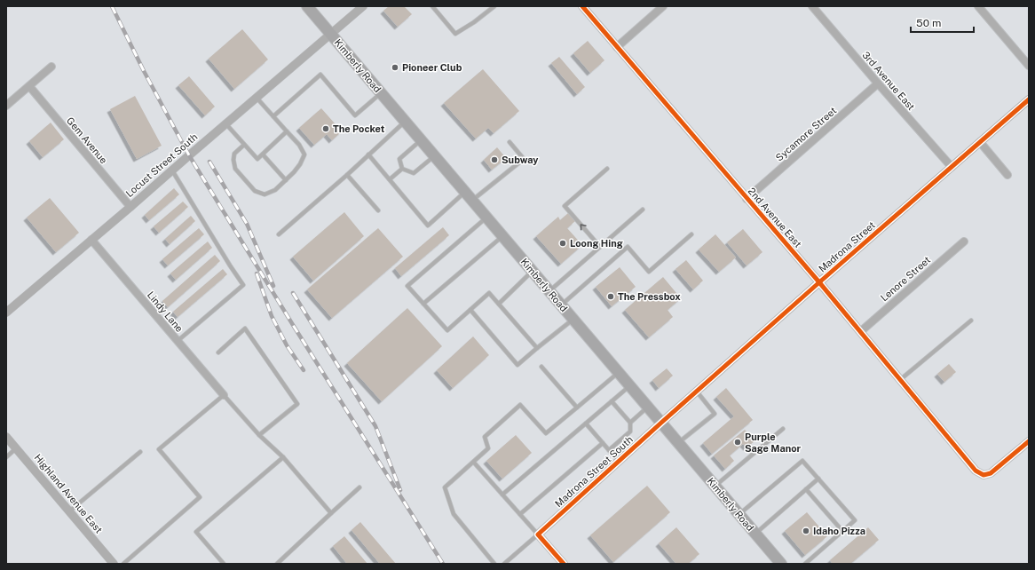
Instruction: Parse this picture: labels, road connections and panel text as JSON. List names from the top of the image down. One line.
{"streets":{"main road":["Kimberly Road"],"street":["3rd Avenue East","Sycamore Street","Gem Avenue","Locust Street South","2nd Avenue East","Madrona Street","Lenore Street","Lindy Lane","Madrona Street South","Highland Avenue East"]},"crossings":[["Kimberly Road","Locust Street South"],["Kimberly Road","Madrona Street"],["Kimberly Road","Madrona Street South"],["3rd Avenue East","Sycamore Street"],["3rd Avenue East","Madrona Street"],["Sycamore Street","2nd Avenue East"],["Gem Avenue","Locust Street South"],["Locust Street South","Lindy Lane"],["2nd Avenue East","Madrona Street"],["2nd Avenue East","Lenore Street"],["Madrona Street","Madrona Street South"]],"places":["Pioneer Club","The Pocket","Subway","Loong Hing","The Pressbox","Purple Sage Manor","Idaho Pizza"],"scale_bar":"50 m"}
